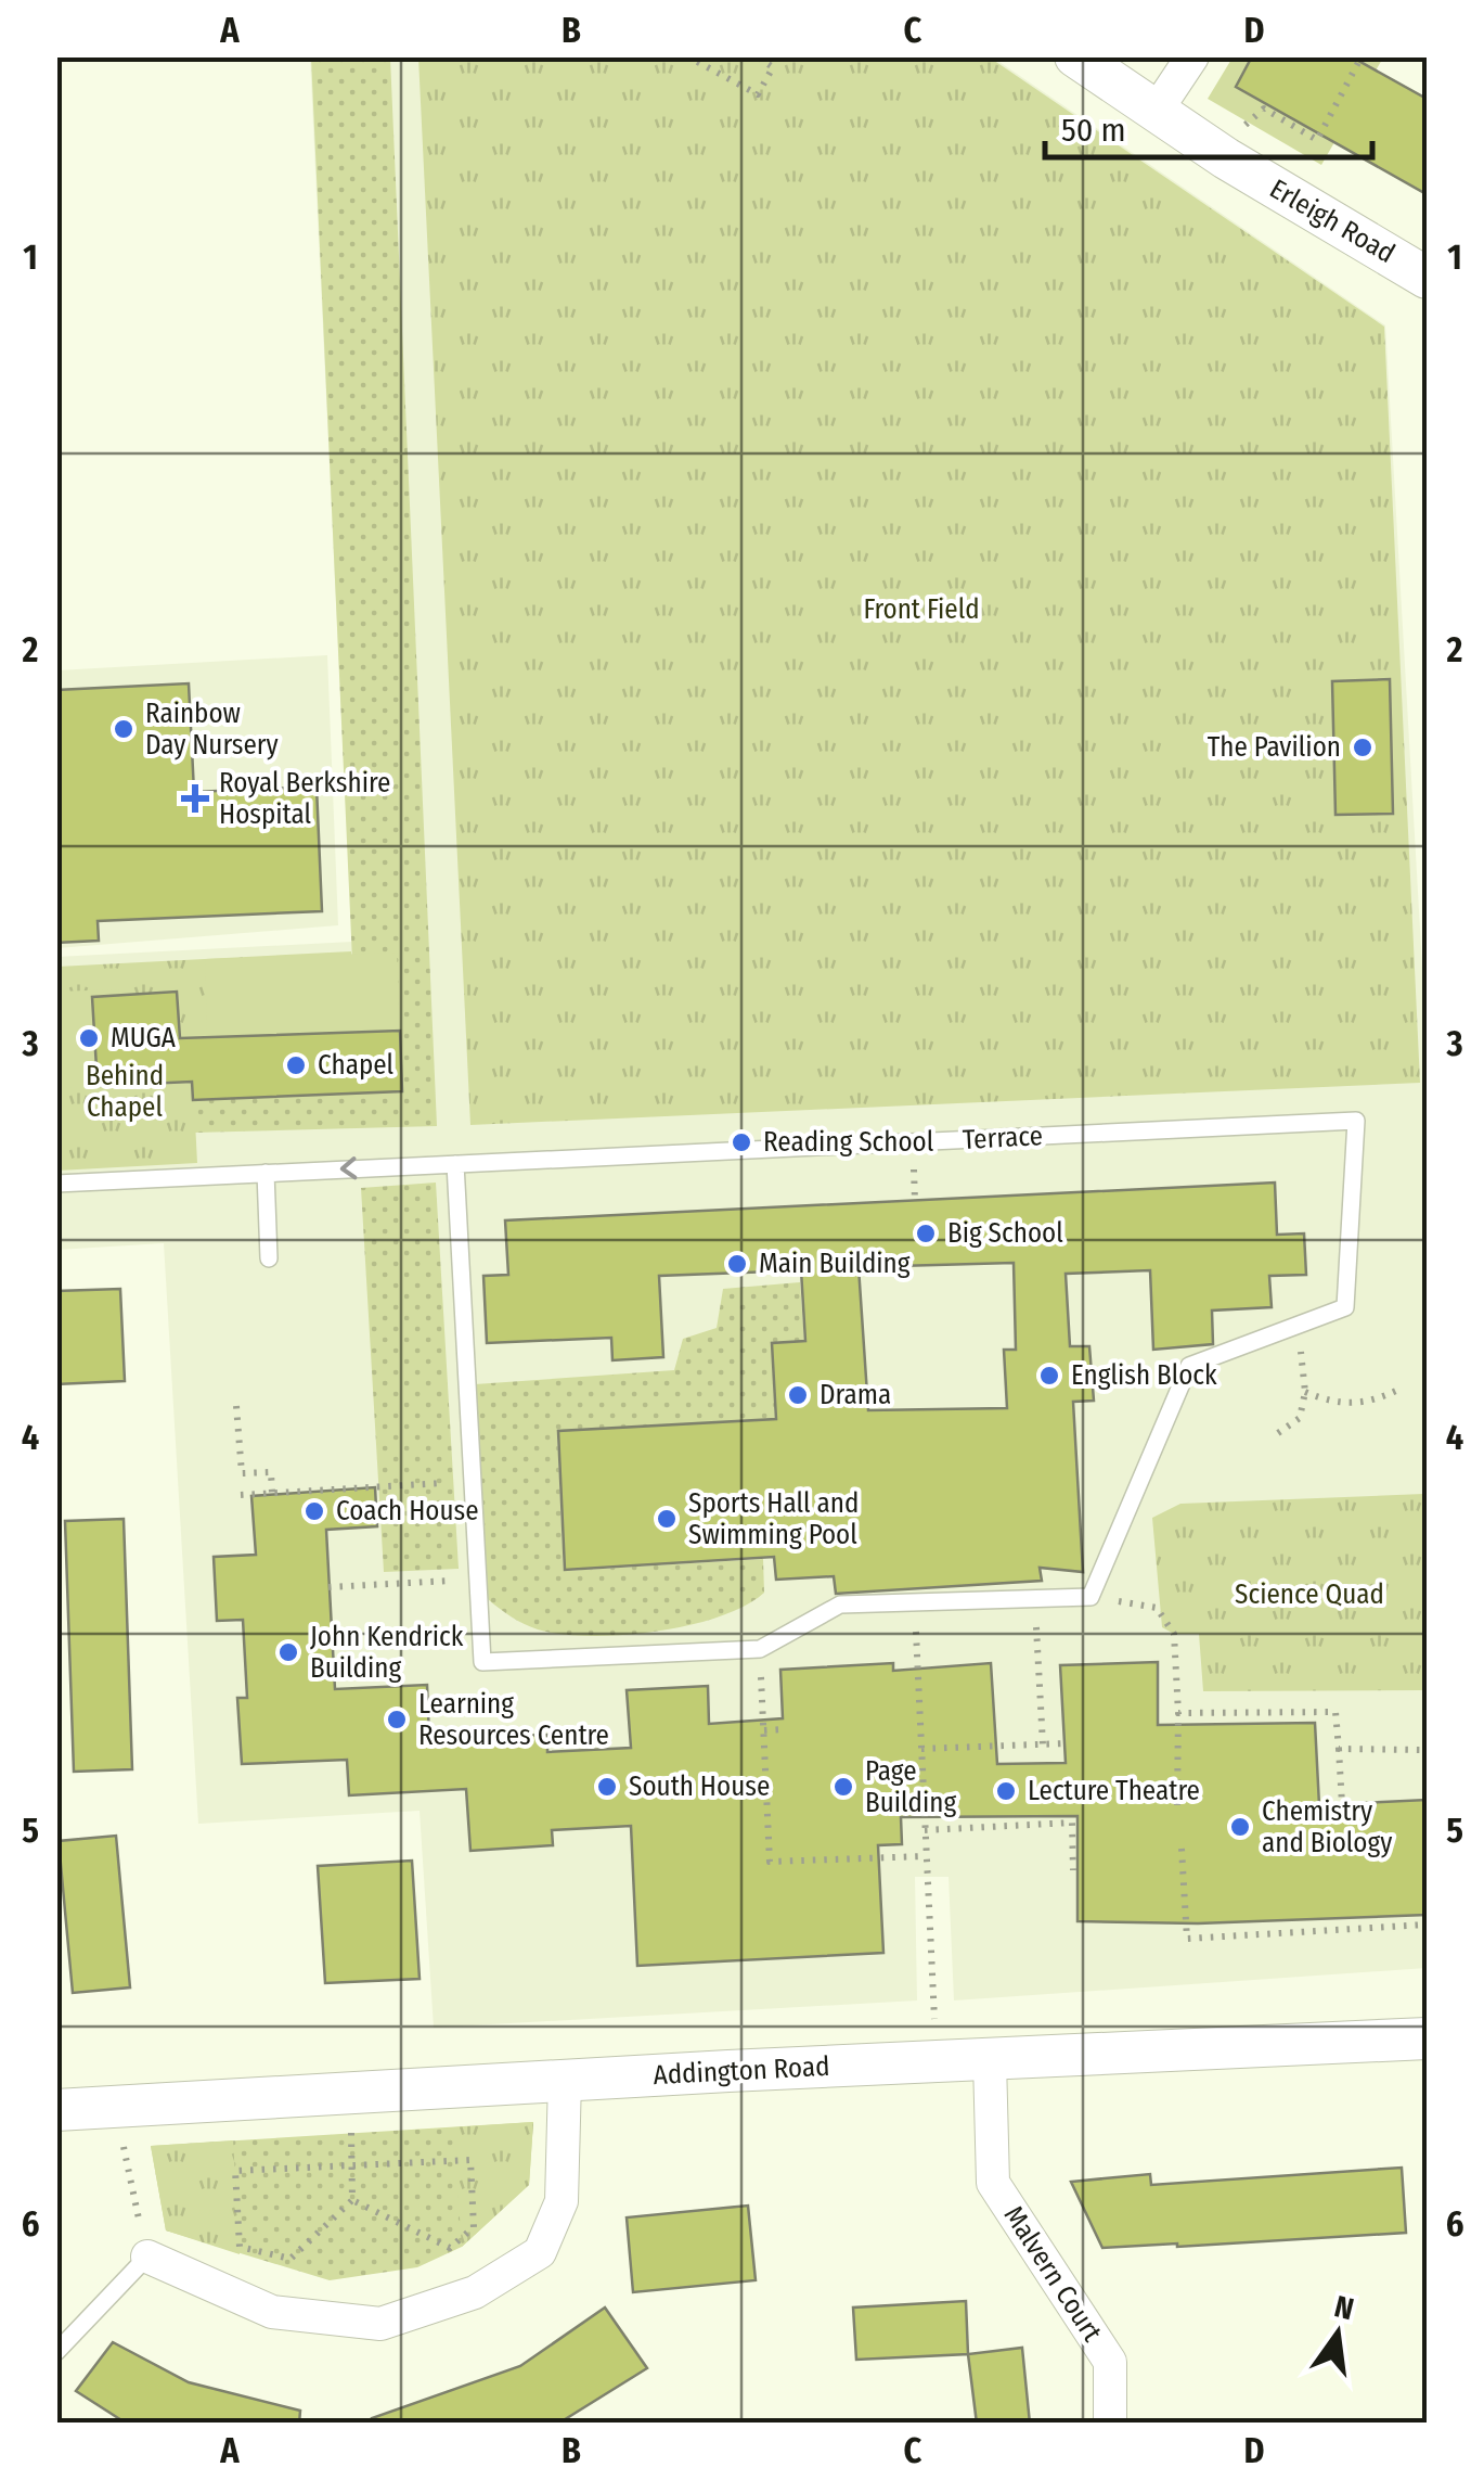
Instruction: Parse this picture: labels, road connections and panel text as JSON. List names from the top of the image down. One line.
{"streets":{"street":["Erleigh Road","Addington Road","Malvern Court"],"lane":["Terrace"]},"crossings":[["Addington Road","Malvern Court"]],"parks":["Front Field","Behind Chapel","Science Quad"],"places":{"other":["Rainbow Day Nursery","The Pavilion","MUGA","Chapel","Reading School","Big School","Main Building","English Block","Drama","Coach House","Sports Hall and Swimming Pool","John Kendrick Building","Learning Resources Centre","South House","Page Building","Lecture Theatre","Chemistry and Biology"],"health":["Royal Berkshire Hospital"]},"scale_bar":"50 m","north":"top","grid":{"columns":["A","B","C","D"],"rows":["1","2","3","4","5","6"]}}
